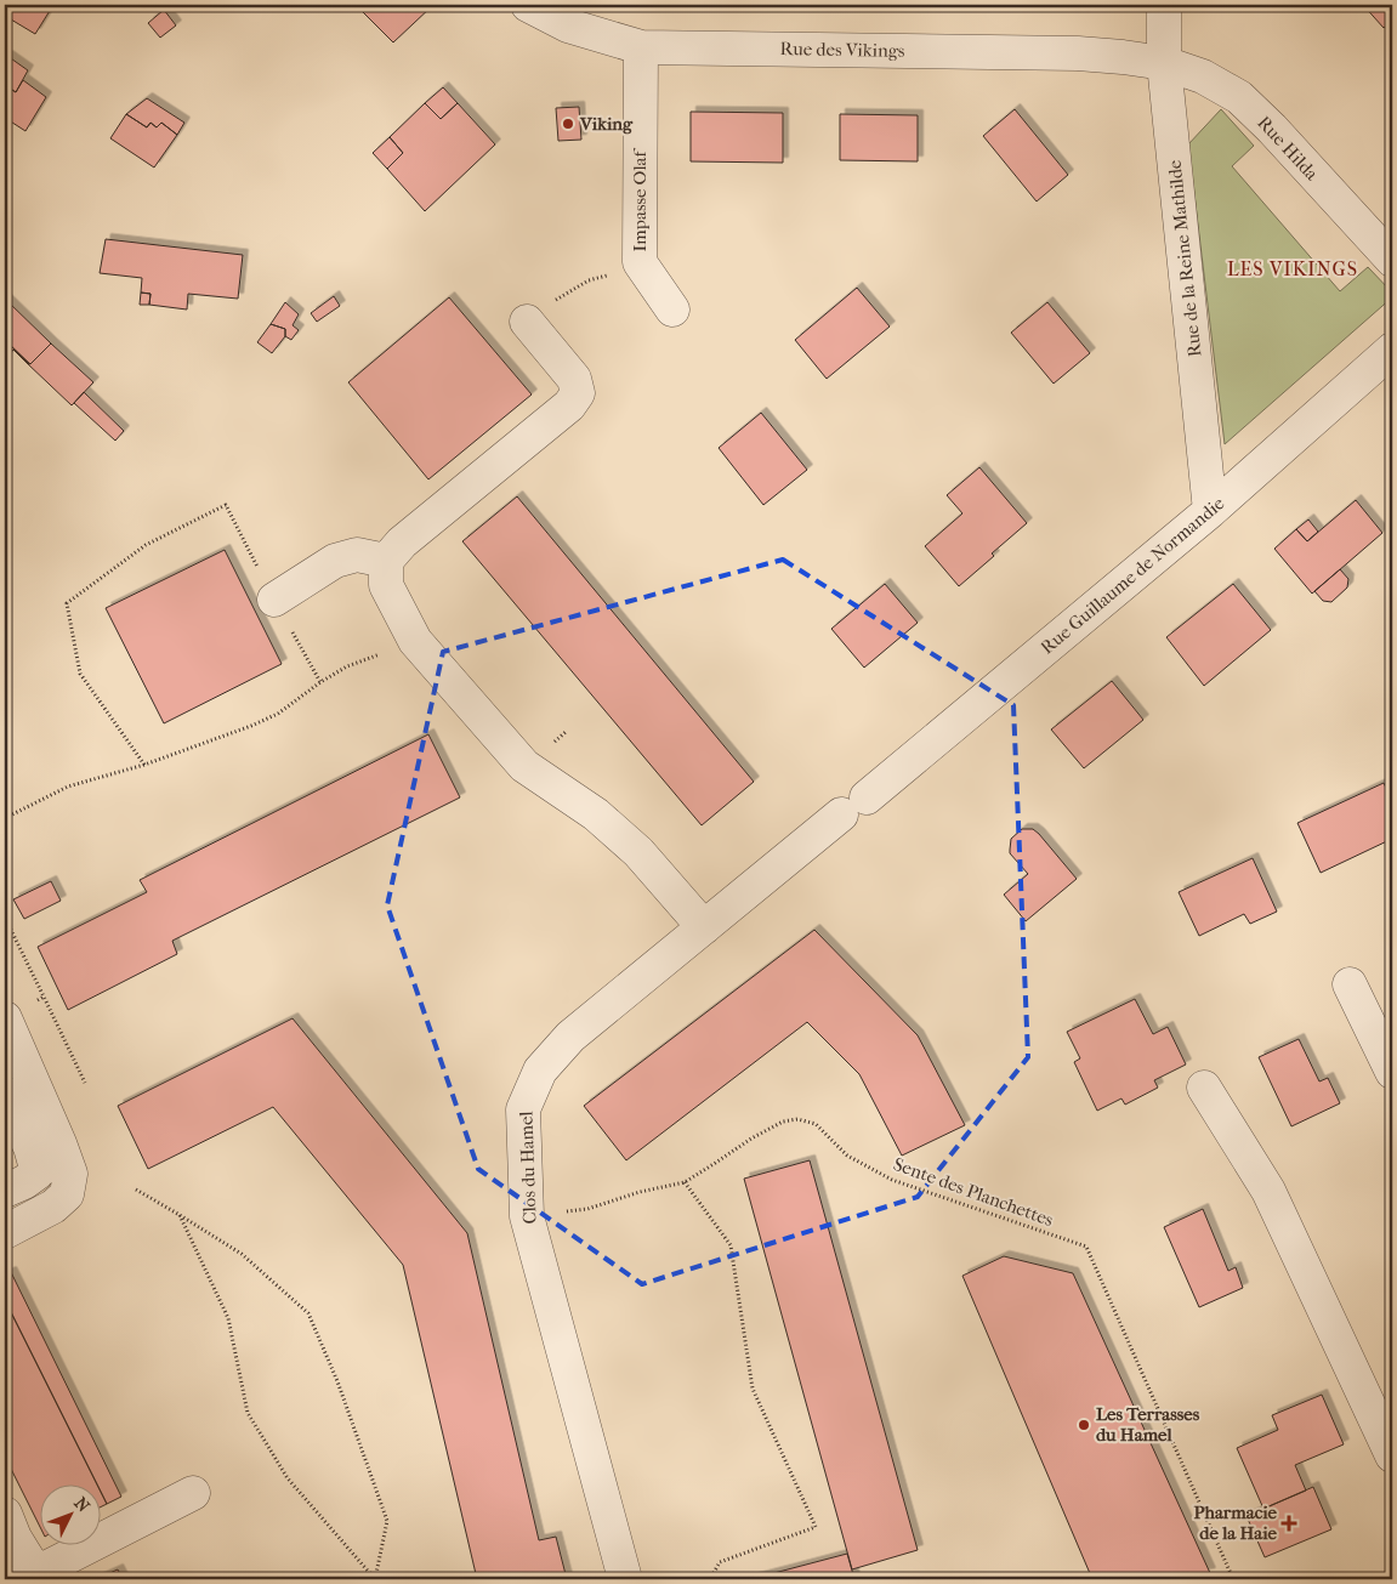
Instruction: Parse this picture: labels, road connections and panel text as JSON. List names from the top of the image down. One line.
{"streets":{"street":["Rue des Vikings","Rue Hilda","Impasse Olaf","Rue de la Reine Mathilde","Rue Guillaume de Normandie","Clos du Hamel"],"path":["Sente des Planchettes"]},"crossings":[["Rue des Vikings","Rue Hilda"],["Rue des Vikings","Impasse Olaf"],["Rue des Vikings","Rue de la Reine Mathilde"],["Rue Hilda","Rue de la Reine Mathilde"],["Rue de la Reine Mathilde","Rue Guillaume de Normandie"],["Rue Guillaume de Normandie","Clos du Hamel"],["Clos du Hamel","Sente des Planchettes"]],"districts":["LES VIKINGS"],"places":{"other":["Viking","Les Terrasses du Hamel"],"health":["Pharmacie de la Haie"]},"north":"top right"}
